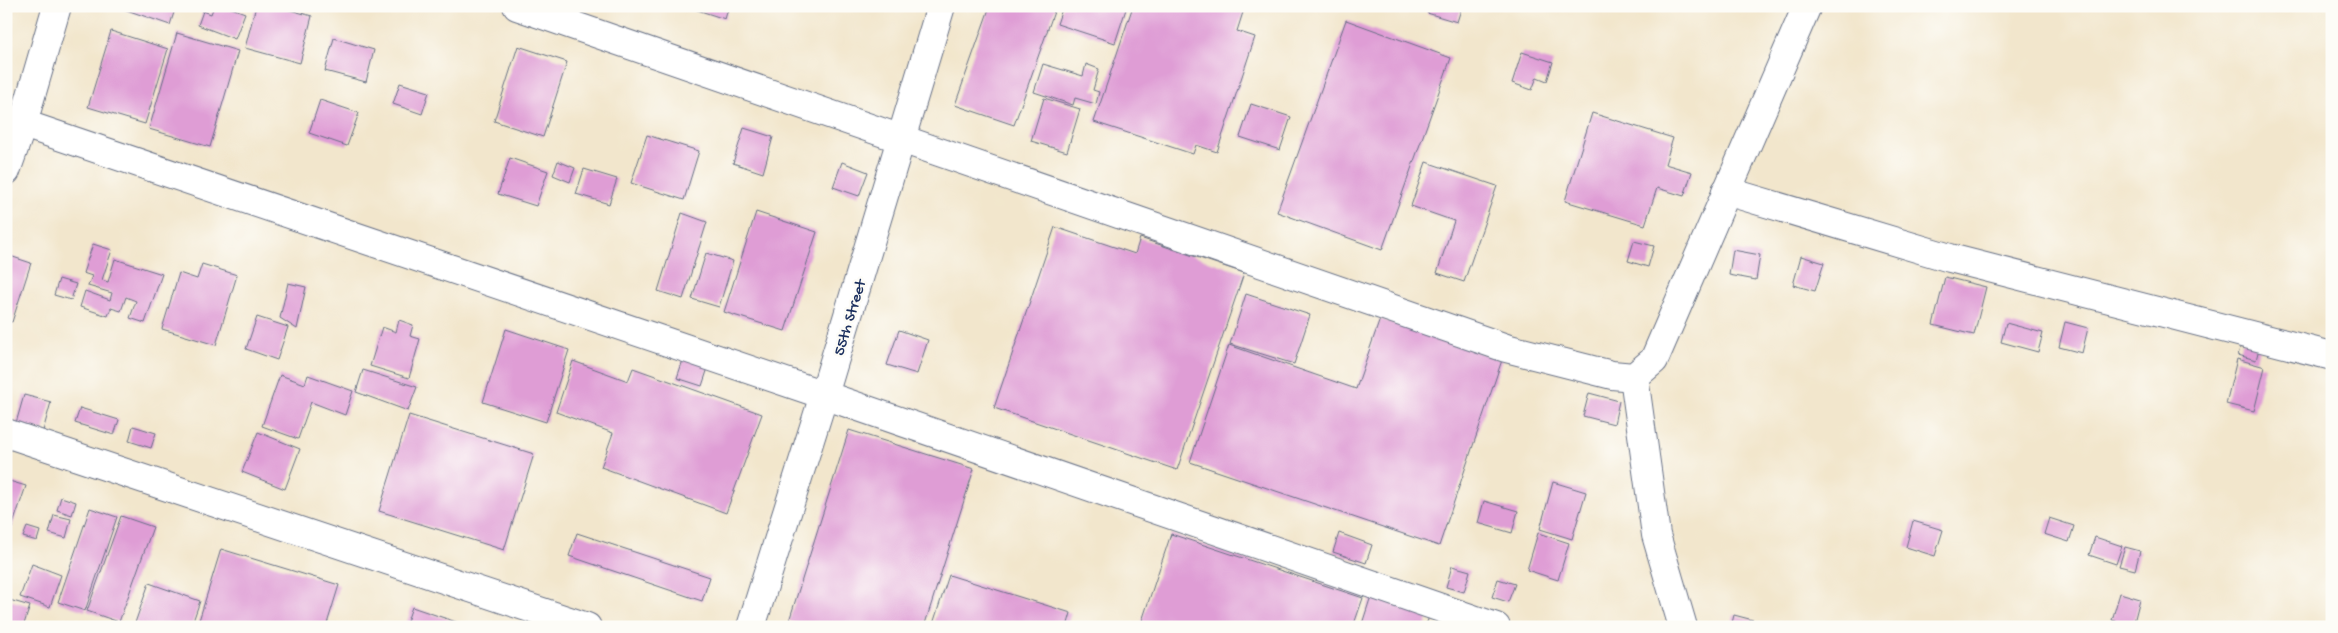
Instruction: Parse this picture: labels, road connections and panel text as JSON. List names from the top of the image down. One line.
{"streets":{"street":["55th Street"]}}
